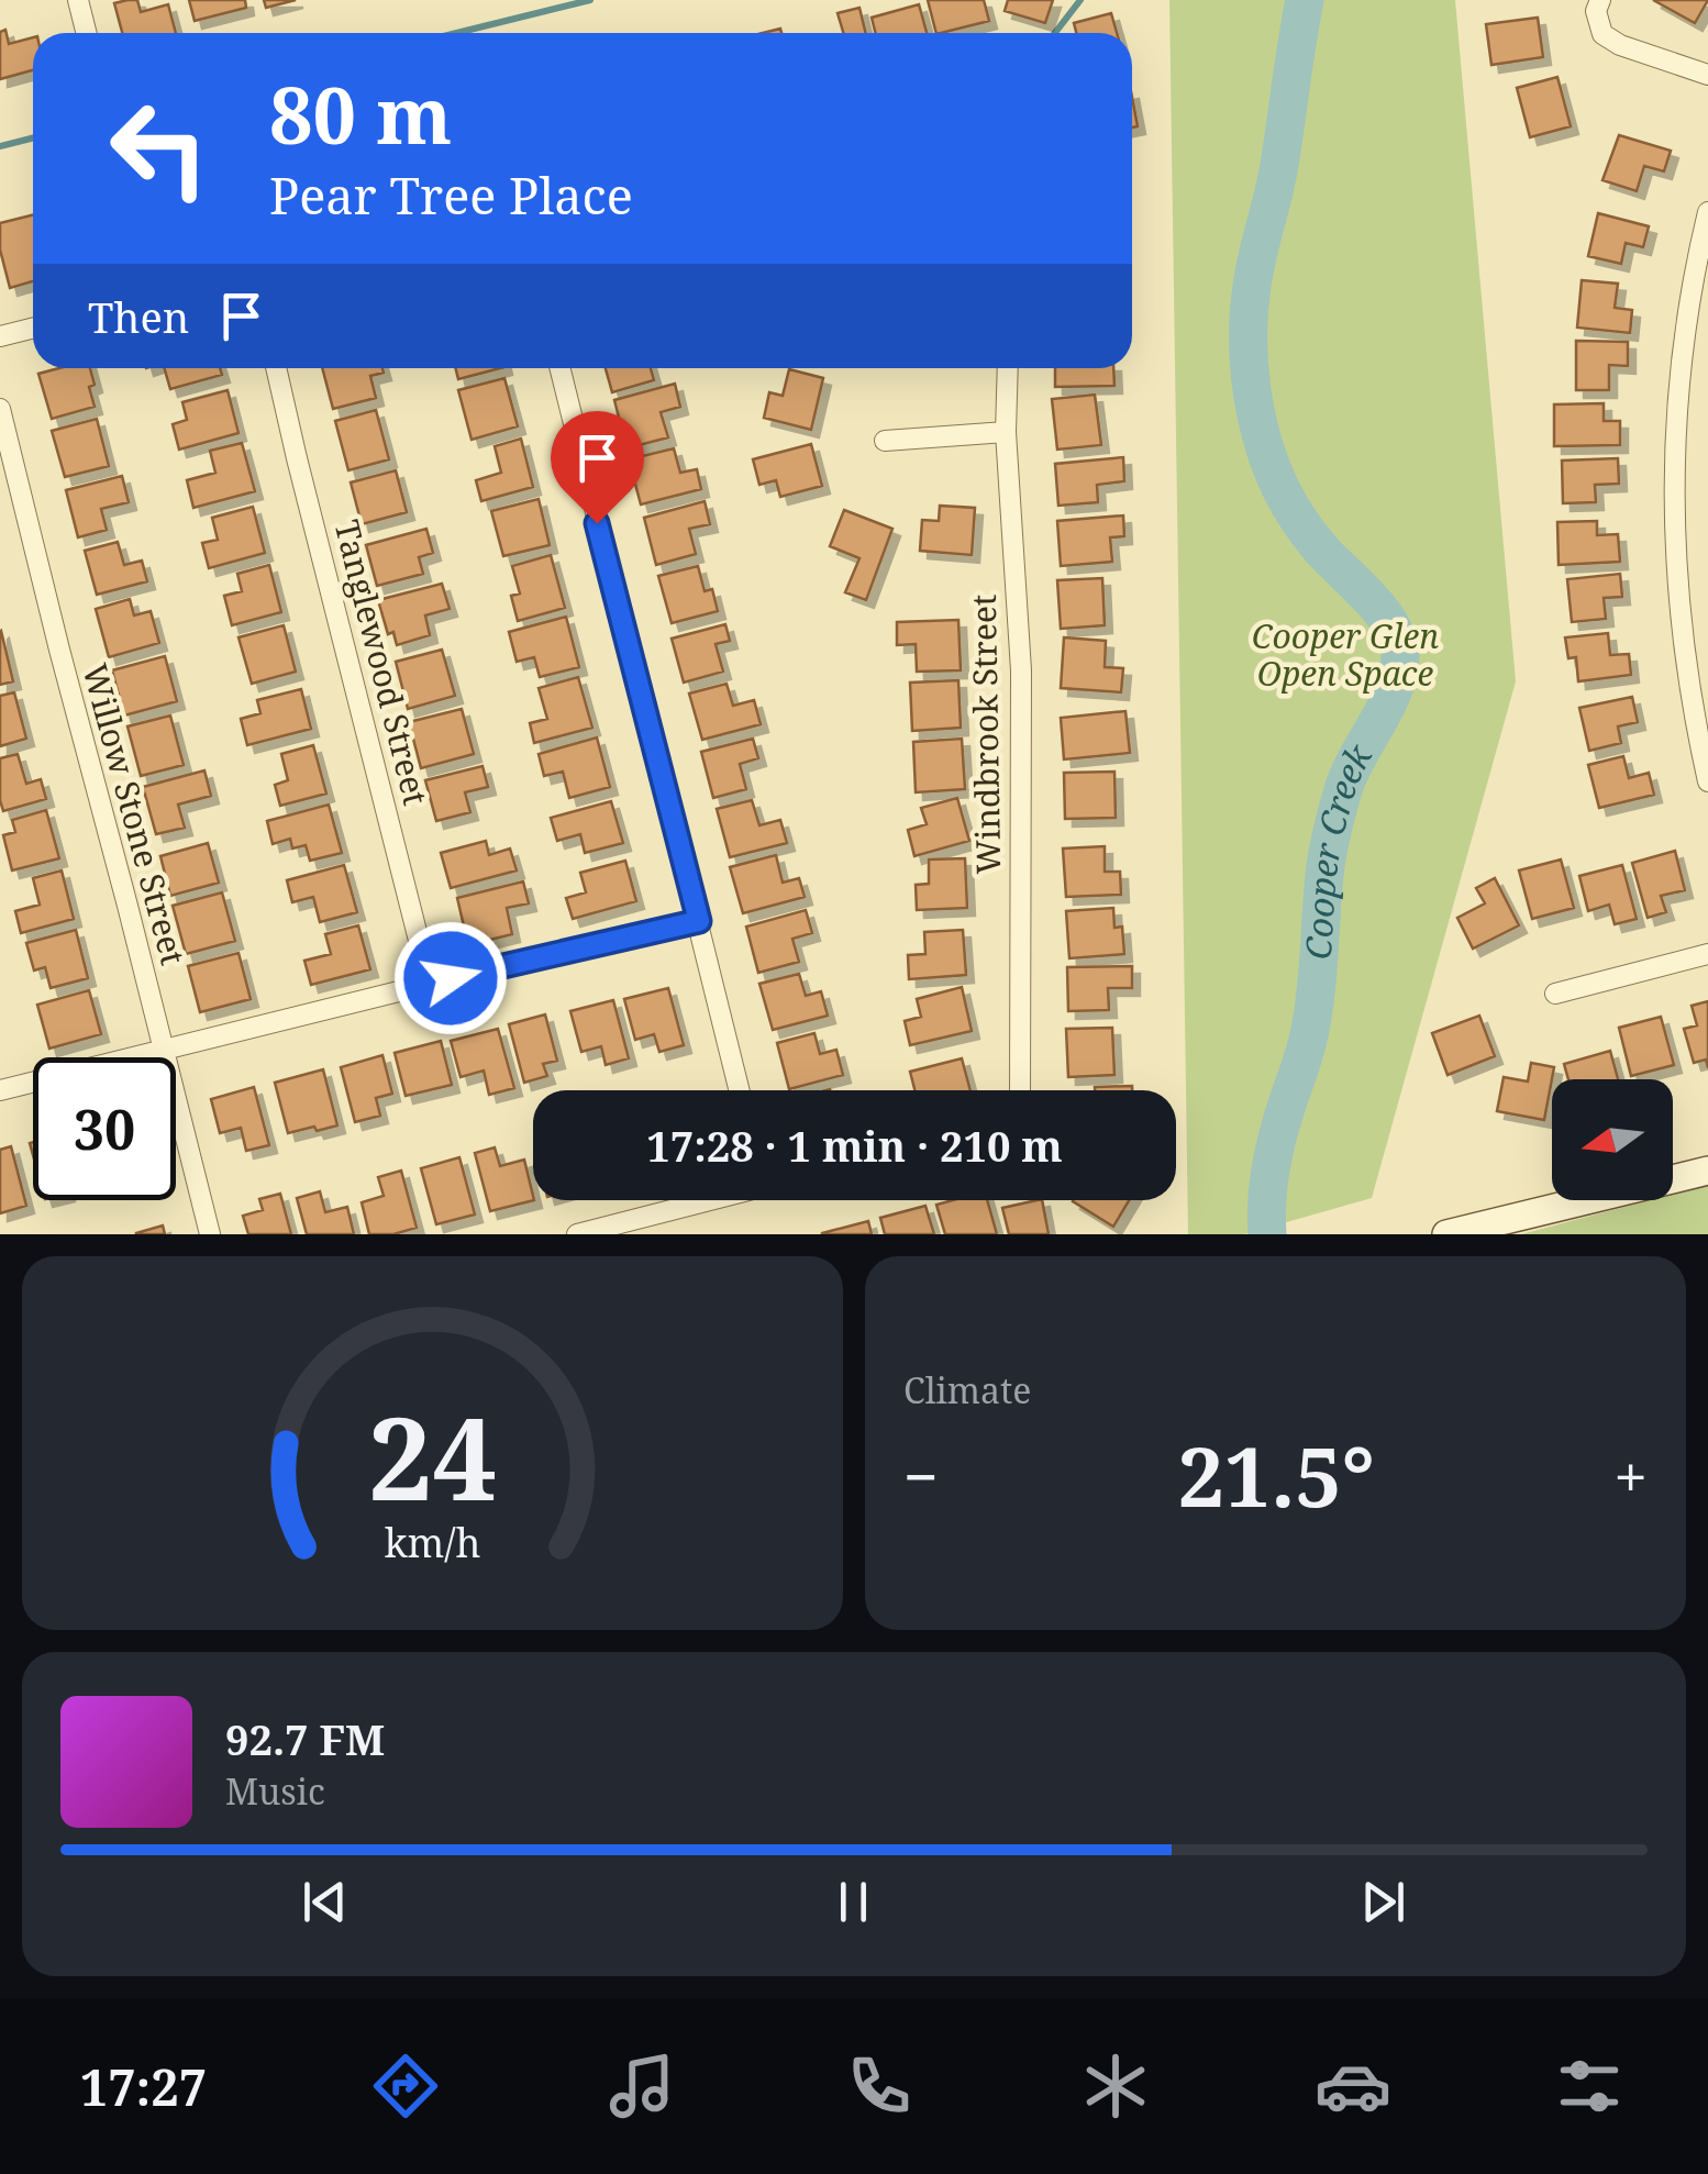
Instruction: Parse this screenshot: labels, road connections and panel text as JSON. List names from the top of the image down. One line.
{"streets":{"street":["Tanglewood Street","Windbrook Street","Willow Stone Street"]},"water":["Cooper Creek"],"parks":["Cooper Glen Open Space"],"north":"left","page":{"turn":["80 m","Pear Tree Place"],"then":"Then","limit":"30","trip":"17:28 · 1 min · 210 m","tile":"Climate","heat":["−","21.5°","+"],"song":["92.7 FM","Music"],"tabs":"17:27","gauge":["24","km/h"]}}
